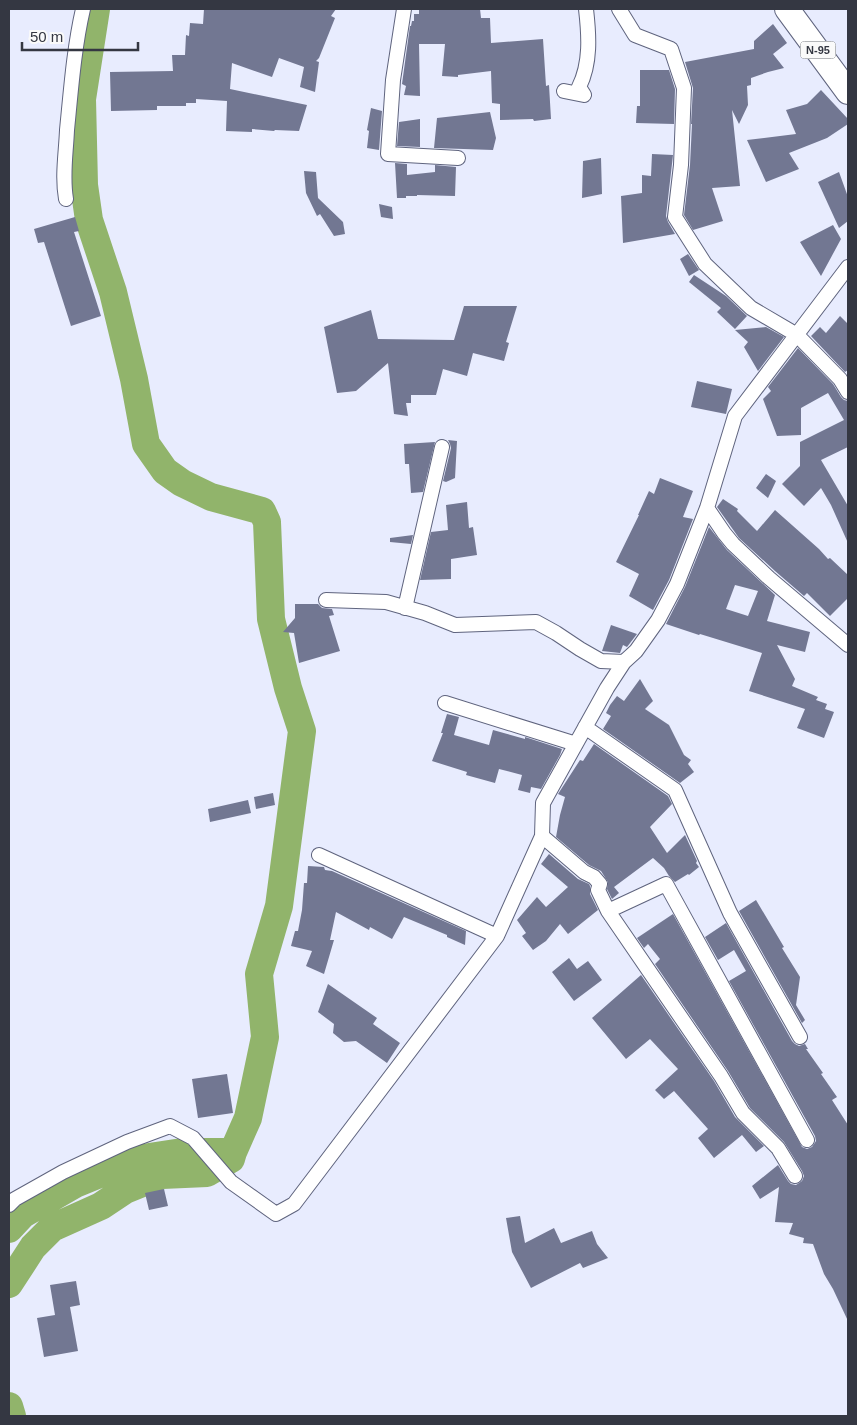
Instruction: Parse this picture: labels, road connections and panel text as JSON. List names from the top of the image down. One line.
{"streets":{"highway":["N-95"]},"scale_bar":"50 m"}
